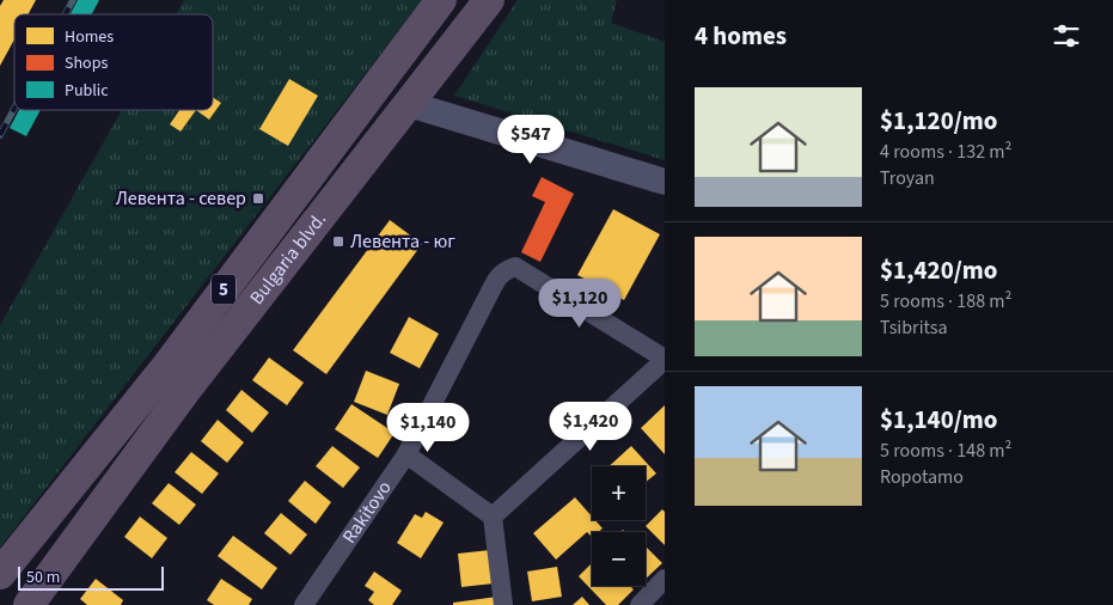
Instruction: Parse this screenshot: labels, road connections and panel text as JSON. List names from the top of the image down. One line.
{"streets":{"highway":["Bulgaria blvd.","5"],"street":["Rakitovo"]},"places":{"transit":["Левента - север","Левента - юг"]},"legend":["Homes","Shops","Public"],"scale_bar":"50 m","page":{"heading":"4 homes","list":[{"name":"$1,120/mo","note":"4 rooms · 132 m² · Troyan"},{"name":"$1,420/mo","note":"5 rooms · 188 m² · Tsibritsa"},{"name":"$1,140/mo","note":"5 rooms · 148 m² · Ropotamo"}],"price":["$547","$1,120","$1,420","$1,140"],"map_buttons":["+","−"],"scale":"50 m"}}
